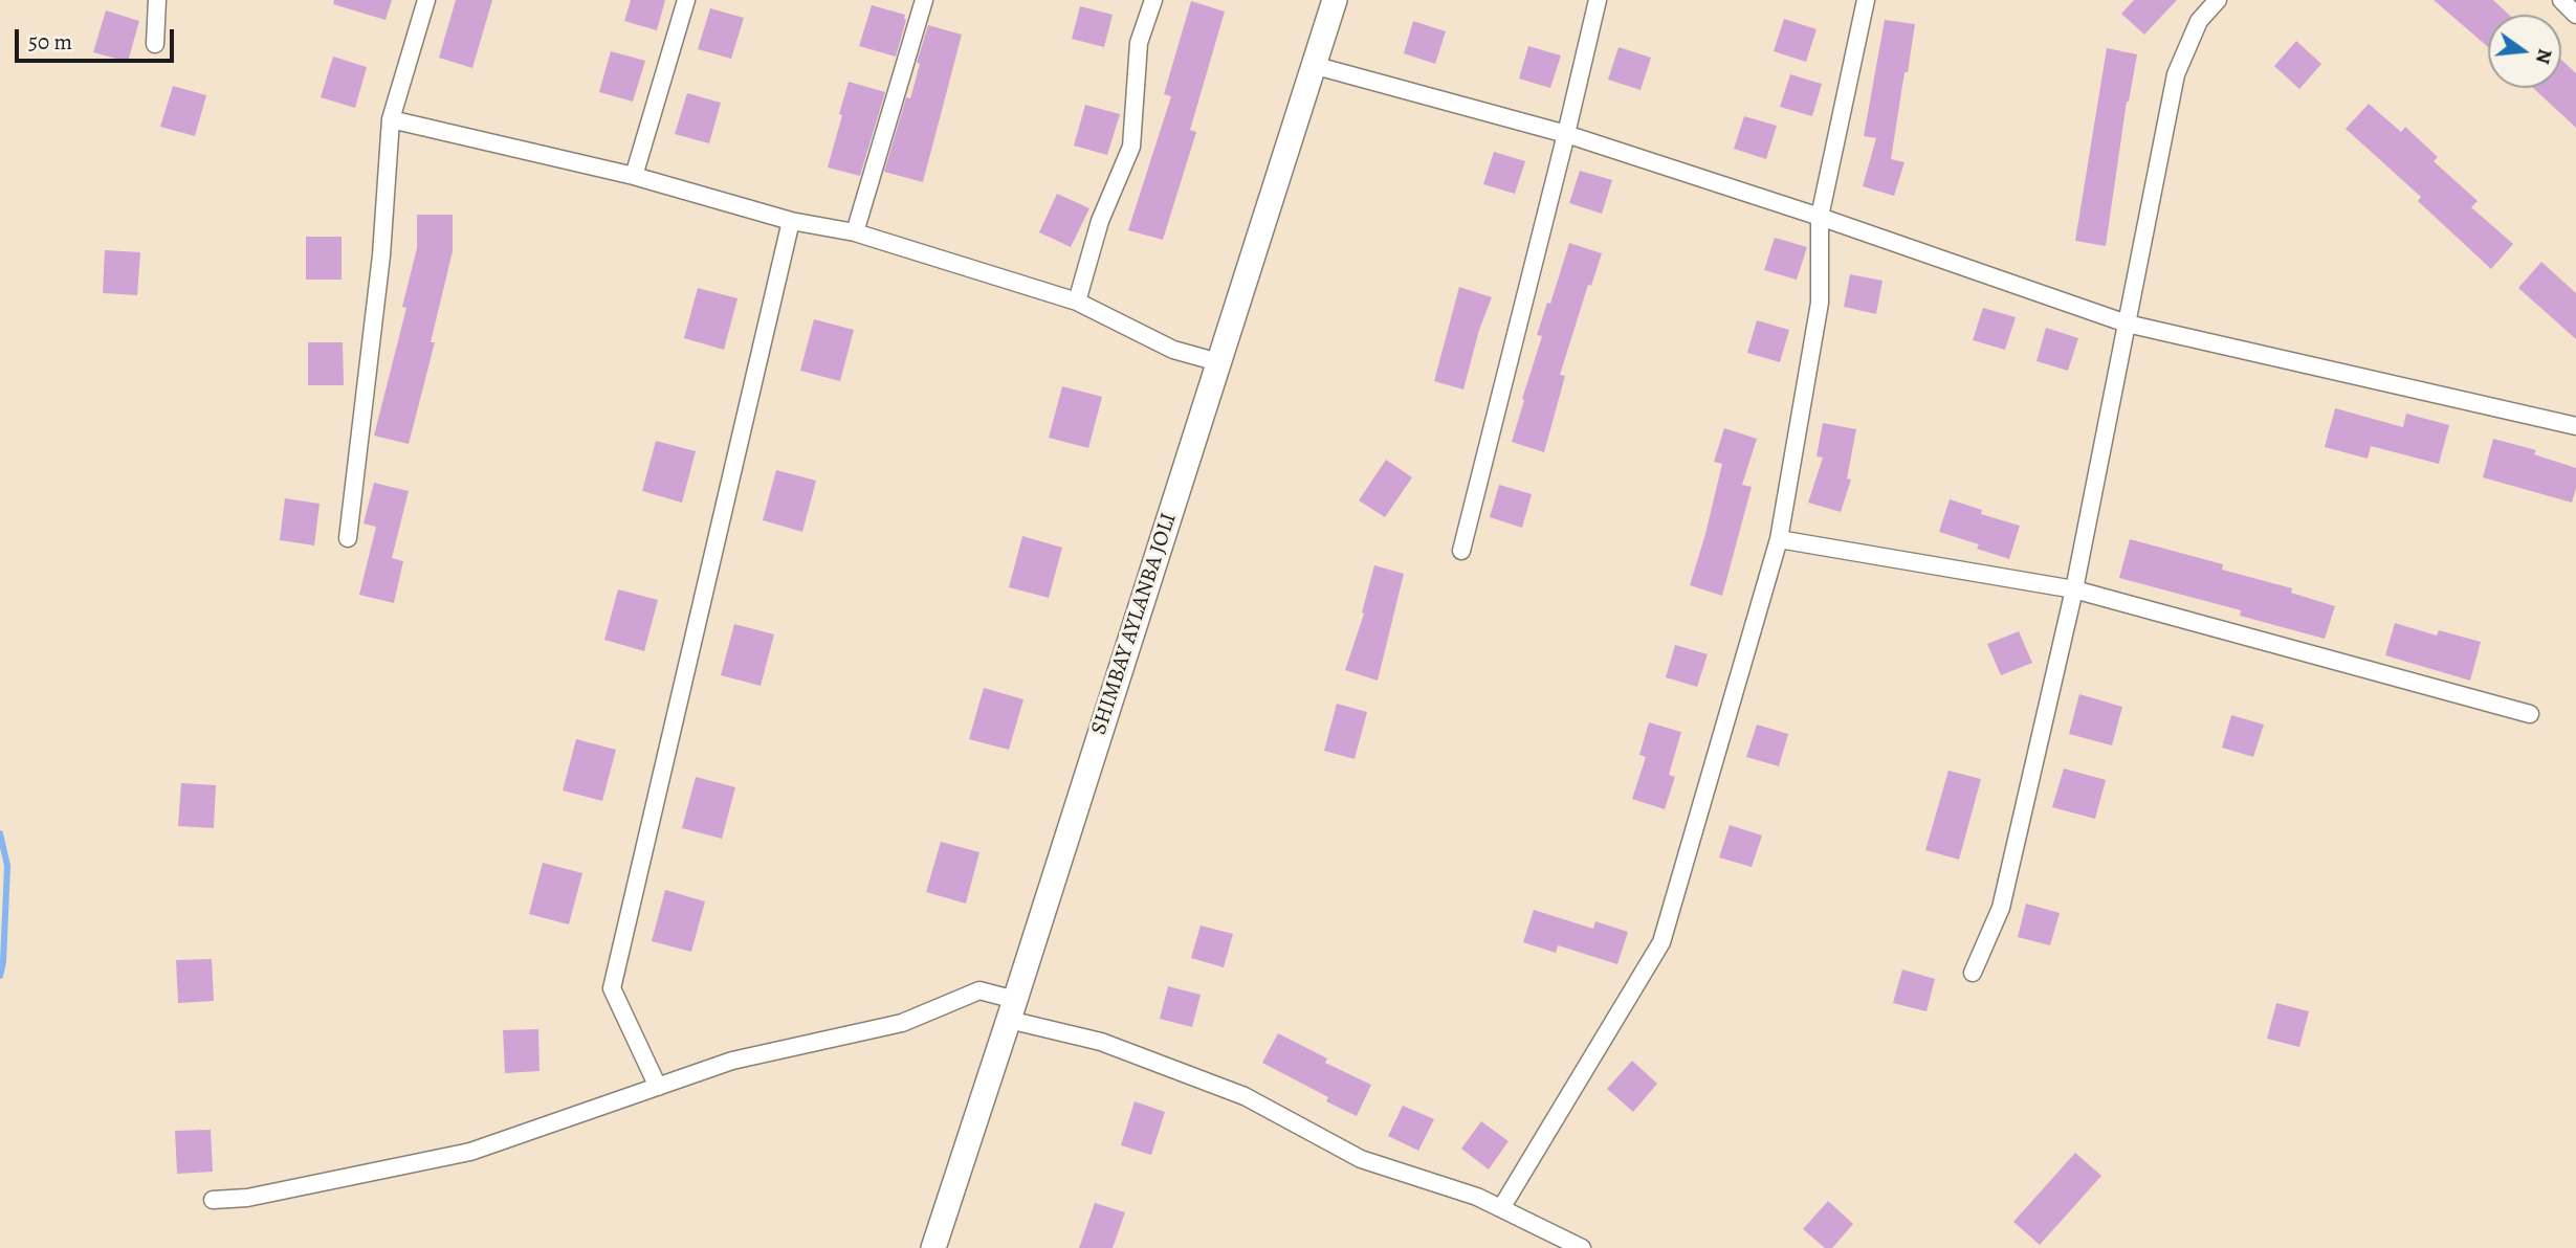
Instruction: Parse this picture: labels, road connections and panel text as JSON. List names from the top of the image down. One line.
{"scale_bar":"50 m","north":"right"}
